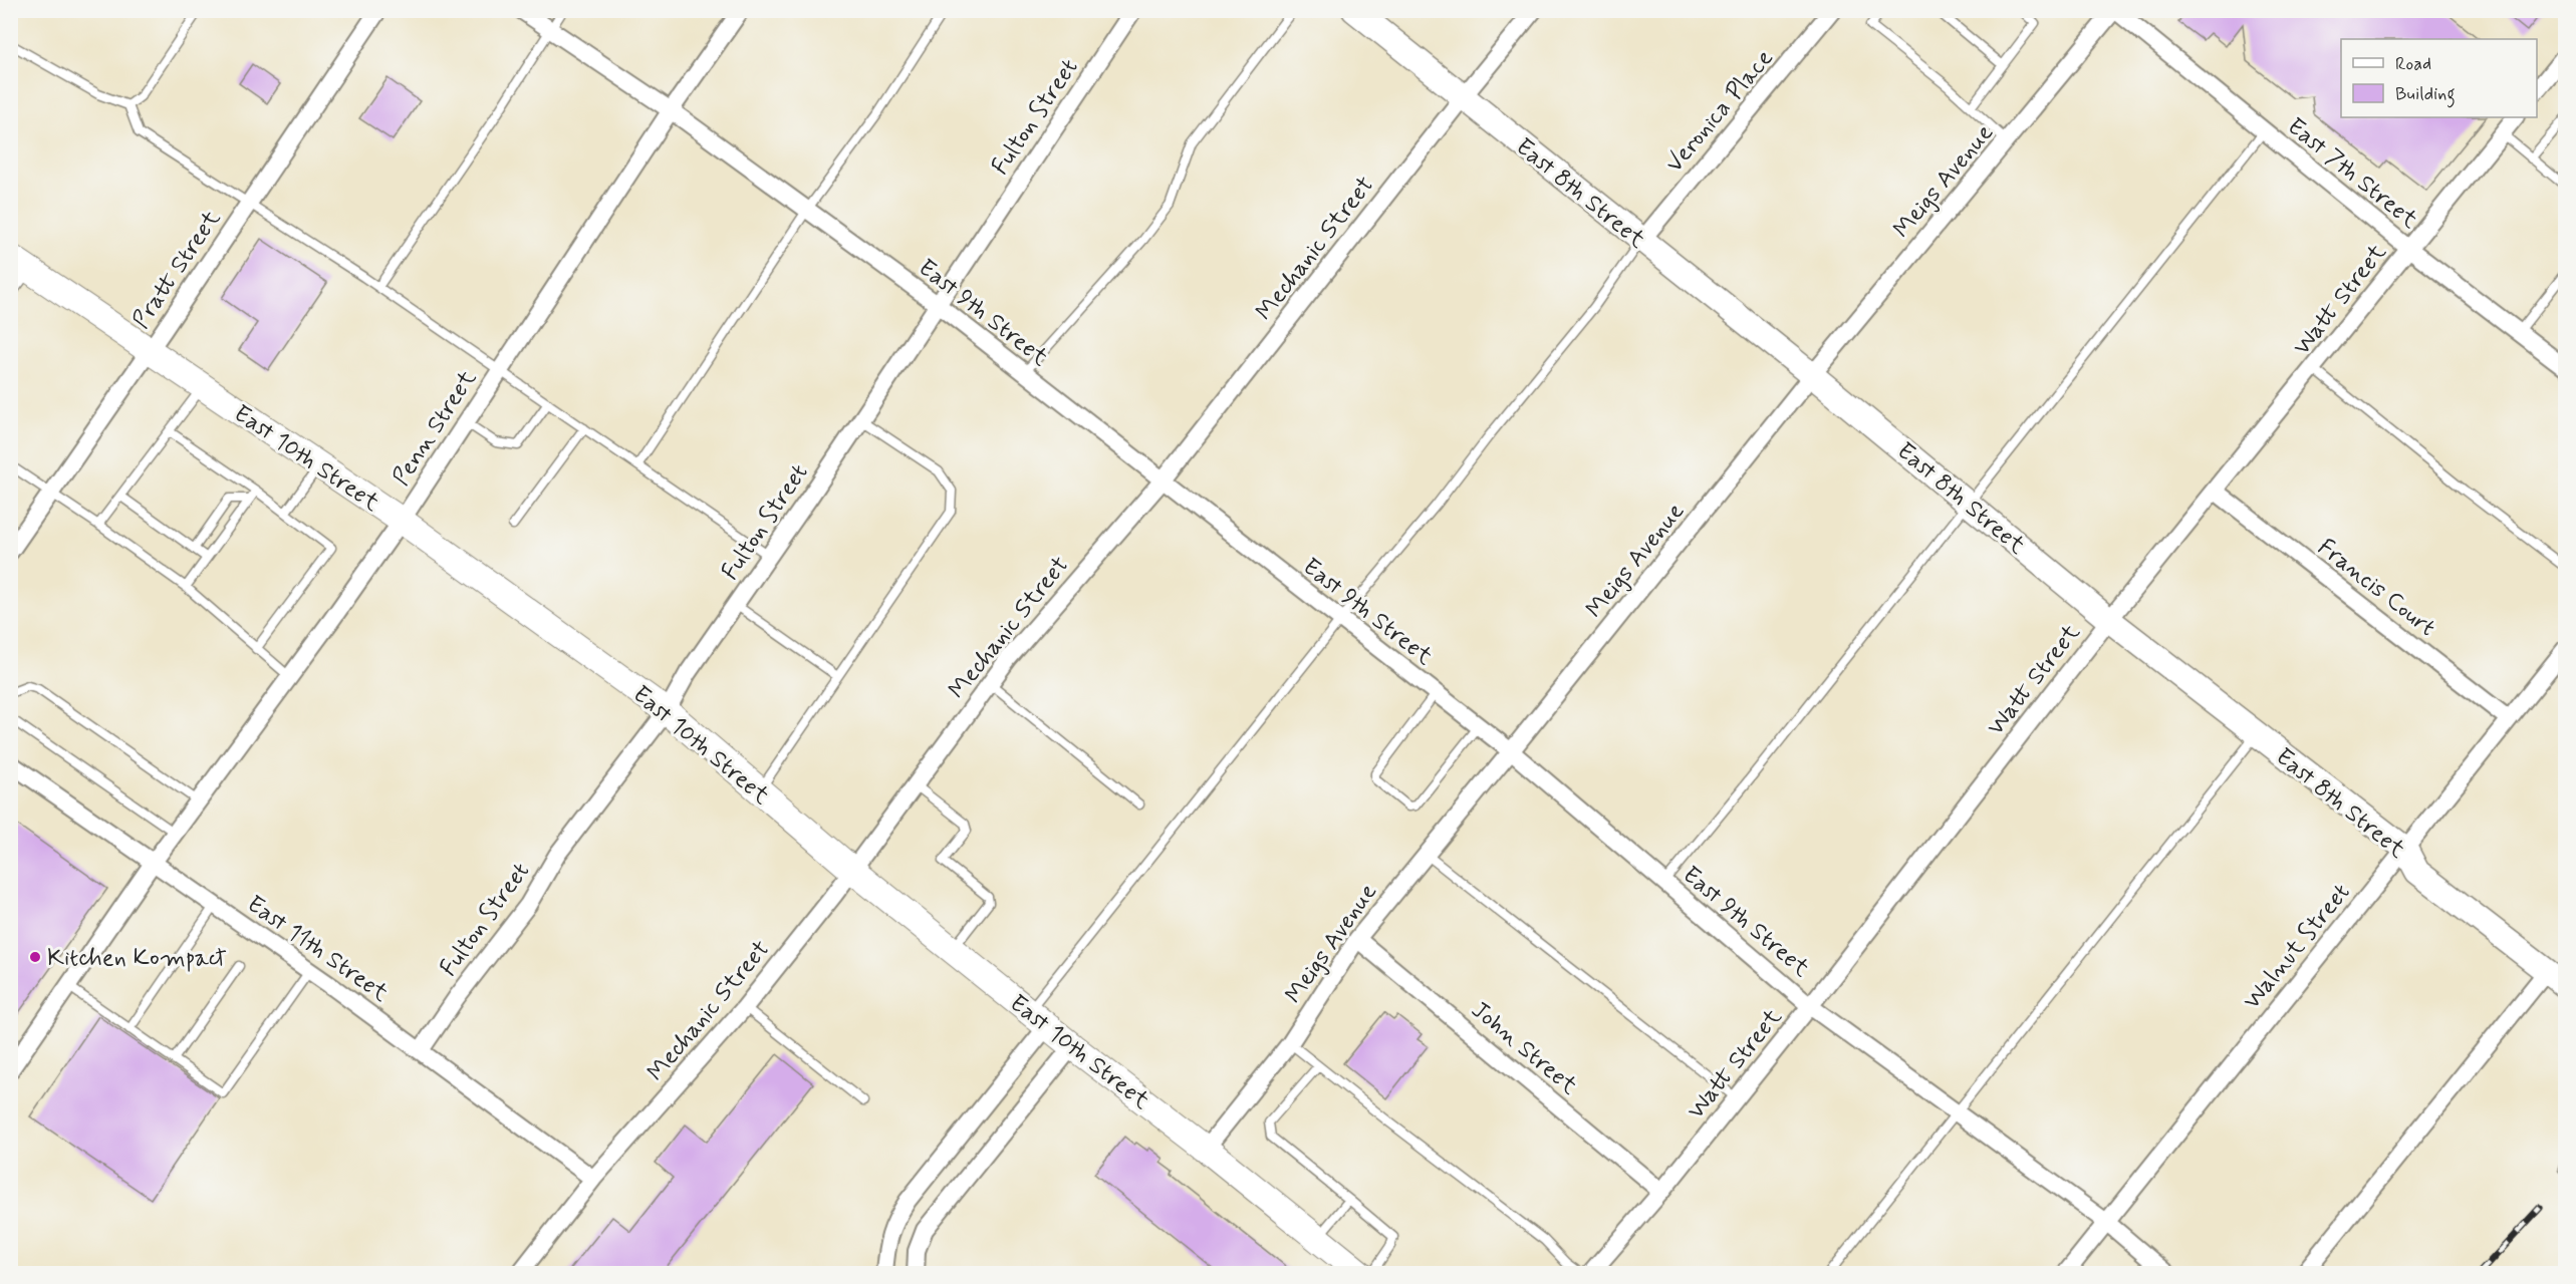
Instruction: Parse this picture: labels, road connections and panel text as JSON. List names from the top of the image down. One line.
{"streets":{"main road":["East 8th Street","East 10th Street"],"street":["Veronica Place","Fulton Street","East 7th Street","Meigs Avenue","Mechanic Street","Pratt Street","Watt Street","East 9th Street","Penn Street","Francis Court","Walnut Street","East 11th Street","John Street"]},"crossings":[["Veronica Place","East 8th Street"],["Fulton Street","East 9th Street"],["Fulton Street","East 10th Street"],["Fulton Street","East 11th Street"],["East 7th Street","Meigs Avenue"],["East 7th Street","Watt Street"],["Meigs Avenue","East 8th Street"],["Meigs Avenue","East 9th Street"],["Meigs Avenue","East 10th Street"],["Meigs Avenue","John Street"],["East 8th Street","Mechanic Street"],["East 8th Street","Watt Street"],["East 8th Street","Walnut Street"],["Mechanic Street","East 9th Street"],["Mechanic Street","East 10th Street"],["Mechanic Street","East 11th Street"],["Pratt Street","East 10th Street"],["Watt Street","East 9th Street"],["Watt Street","Francis Court"],["Watt Street","John Street"],["East 9th Street","Penn Street"],["East 9th Street","Walnut Street"],["Penn Street","East 10th Street"],["Penn Street","East 11th Street"],["Francis Court","Walnut Street"]],"places":["Kitchen Kompact"],"legend":["Road","Building"]}
